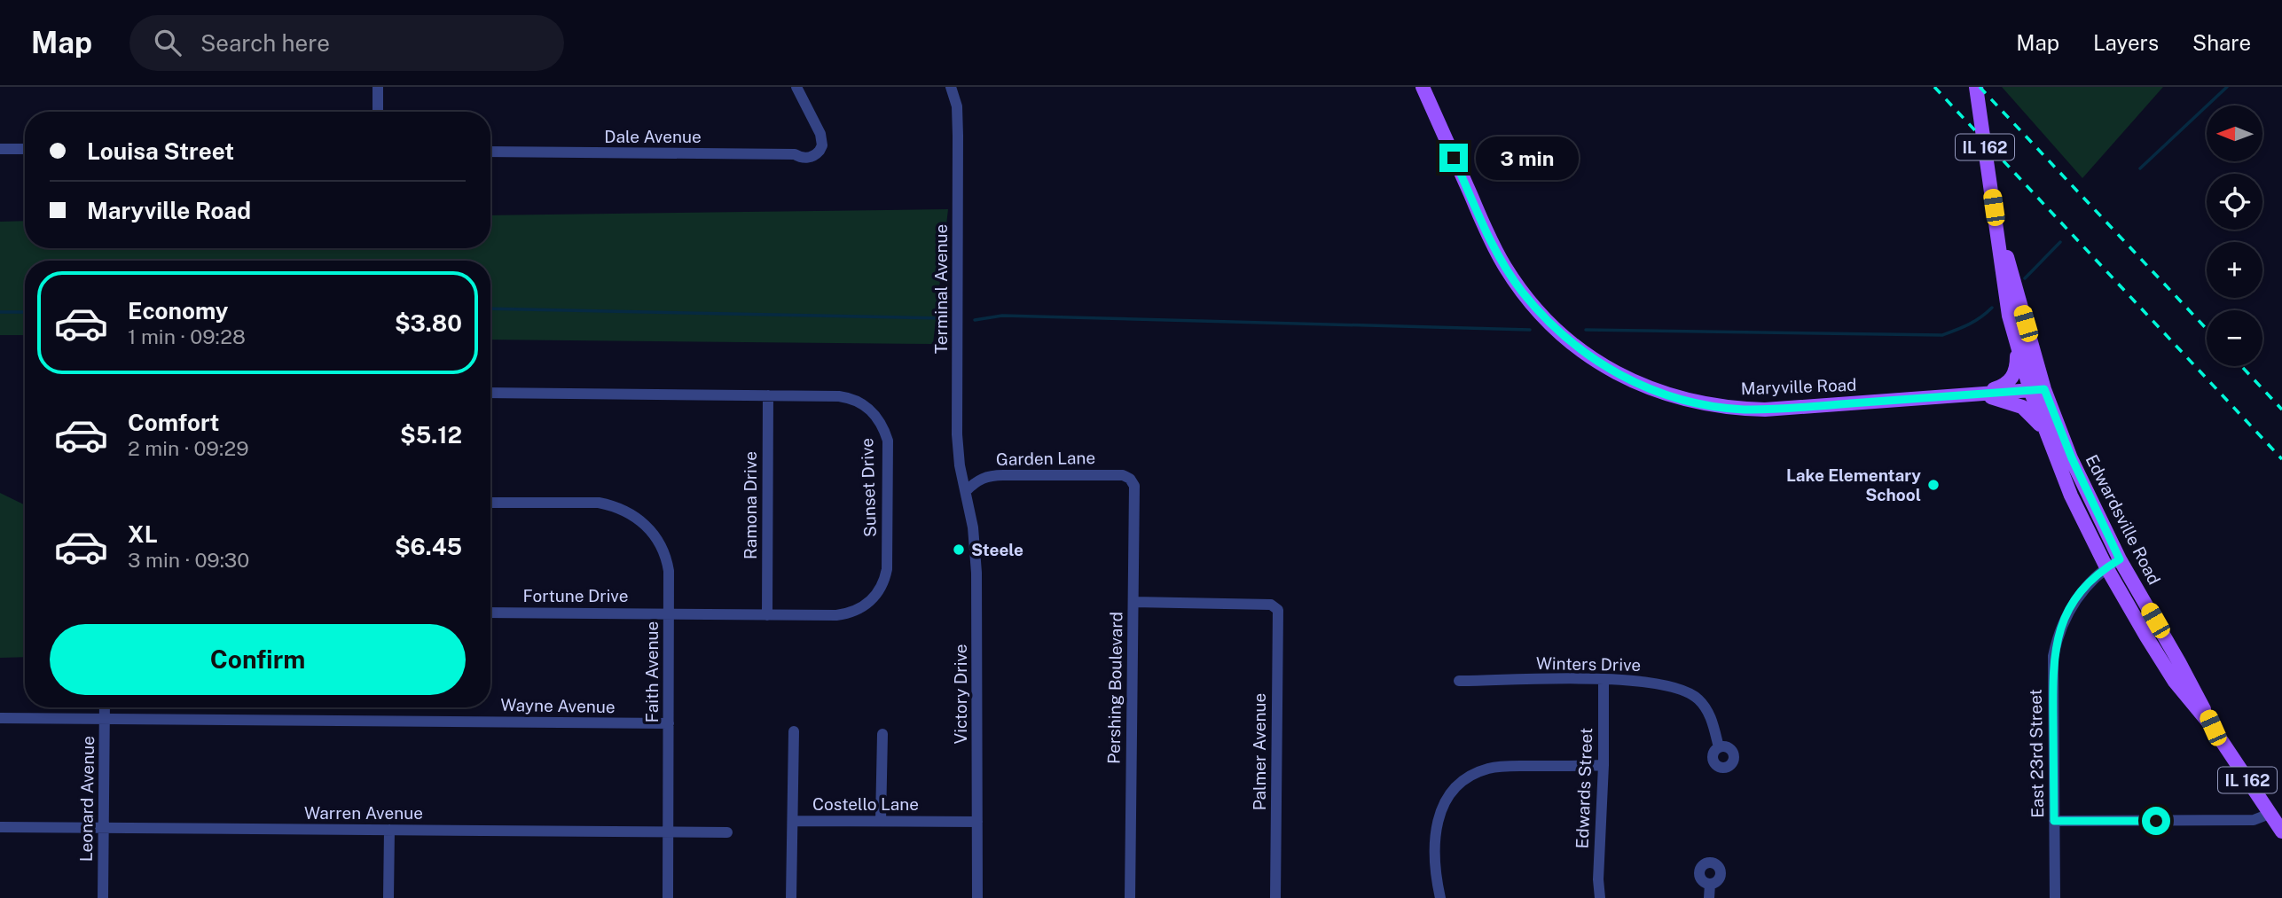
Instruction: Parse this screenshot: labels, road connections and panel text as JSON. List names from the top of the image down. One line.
{"streets":{"main road":["IL 162","Maryville Road","Edwardsville Road"],"street":["Dale Avenue","Terminal Avenue","Garden Lane","Sunset Drive","Ramona Drive","Fortune Drive","Winters Drive","Faith Avenue","Pershing Boulevard","Victory Drive","Wayne Avenue","Palmer Avenue","East 23rd Street","Edwards Street","Leonard Avenue","Costello Lane","Warren Avenue"]},"crossings":[["IL 162","Maryville Road"],["IL 162","Edwardsville Road"],["Terminal Avenue","Garden Lane"],["Terminal Avenue","Victory Drive"],["Maryville Road","Edwardsville Road"],["Garden Lane","Pershing Boulevard"],["Garden Lane","Victory Drive"],["Sunset Drive","Ramona Drive"],["Sunset Drive","Fortune Drive"],["Sunset Drive","Faith Avenue"],["Edwardsville Road","East 23rd Street"],["Fortune Drive","Faith Avenue"],["Winters Drive","Edwards Street"],["Faith Avenue","Wayne Avenue"],["Faith Avenue","Warren Avenue"],["Pershing Boulevard","Palmer Avenue"],["Victory Drive","Costello Lane"],["Wayne Avenue","Leonard Avenue"],["Leonard Avenue","Warren Avenue"]],"places":["Lake Elementary School","Steele"],"north":"left","page":{"header":"Map","search":"Search here","nav":["Map","Layers","Share"],"map_buttons":["+","−"],"banner":["Louisa Street","Maryville Road"],"bubble":"3 min","list":[{"name":"Economy","note":"1 min · 09:28","value":"$3.80"},{"name":"Comfort","note":"2 min · 09:29","value":"$5.12"},{"name":"XL","note":"3 min · 09:30","value":"$6.45"}],"buttons":"Confirm"}}
